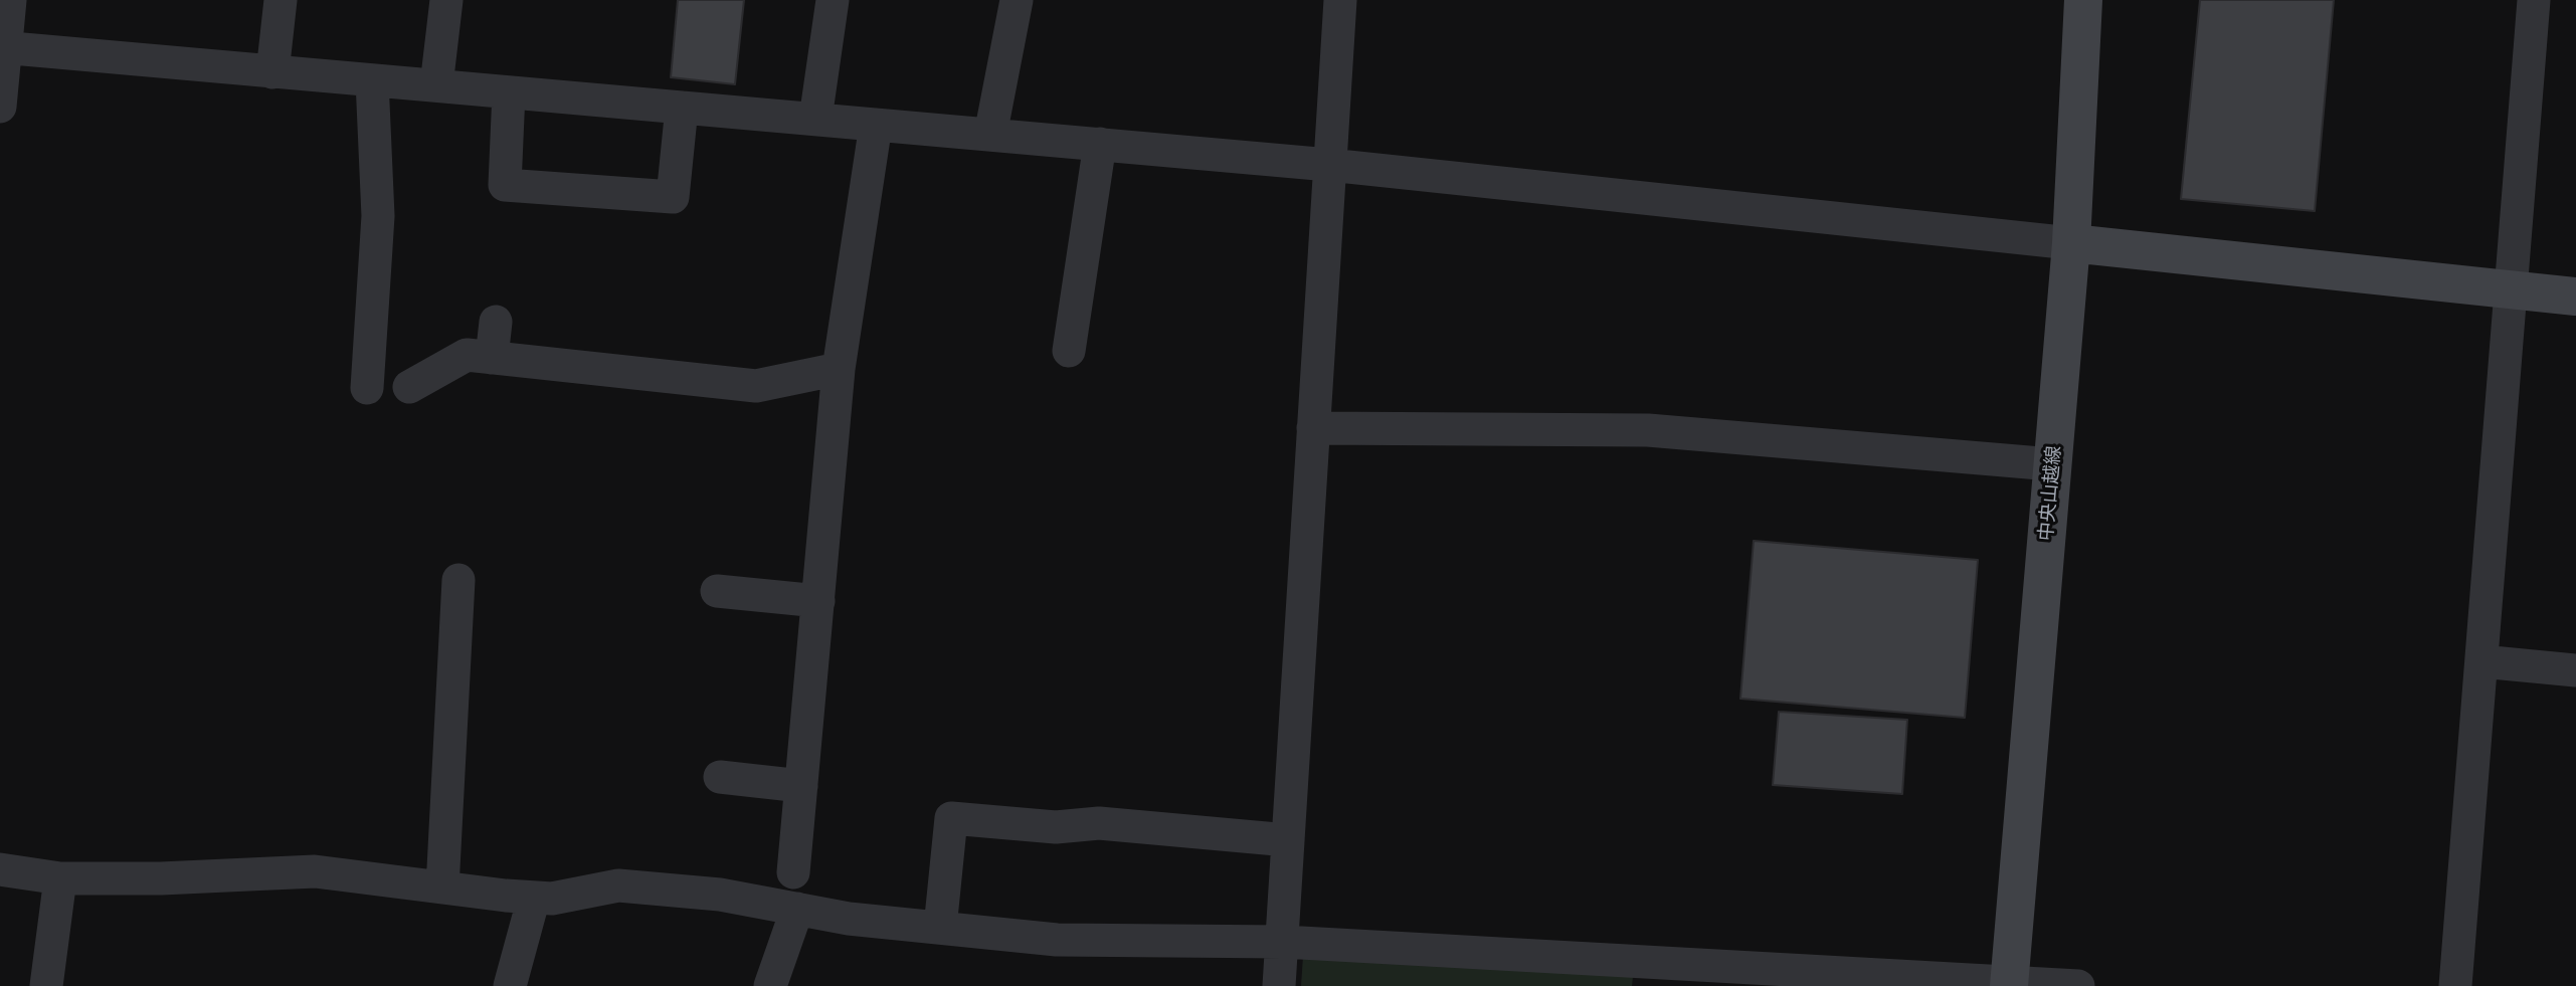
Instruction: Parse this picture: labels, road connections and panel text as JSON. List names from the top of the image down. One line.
{"streets":{"street":["中央山越線"]}}
